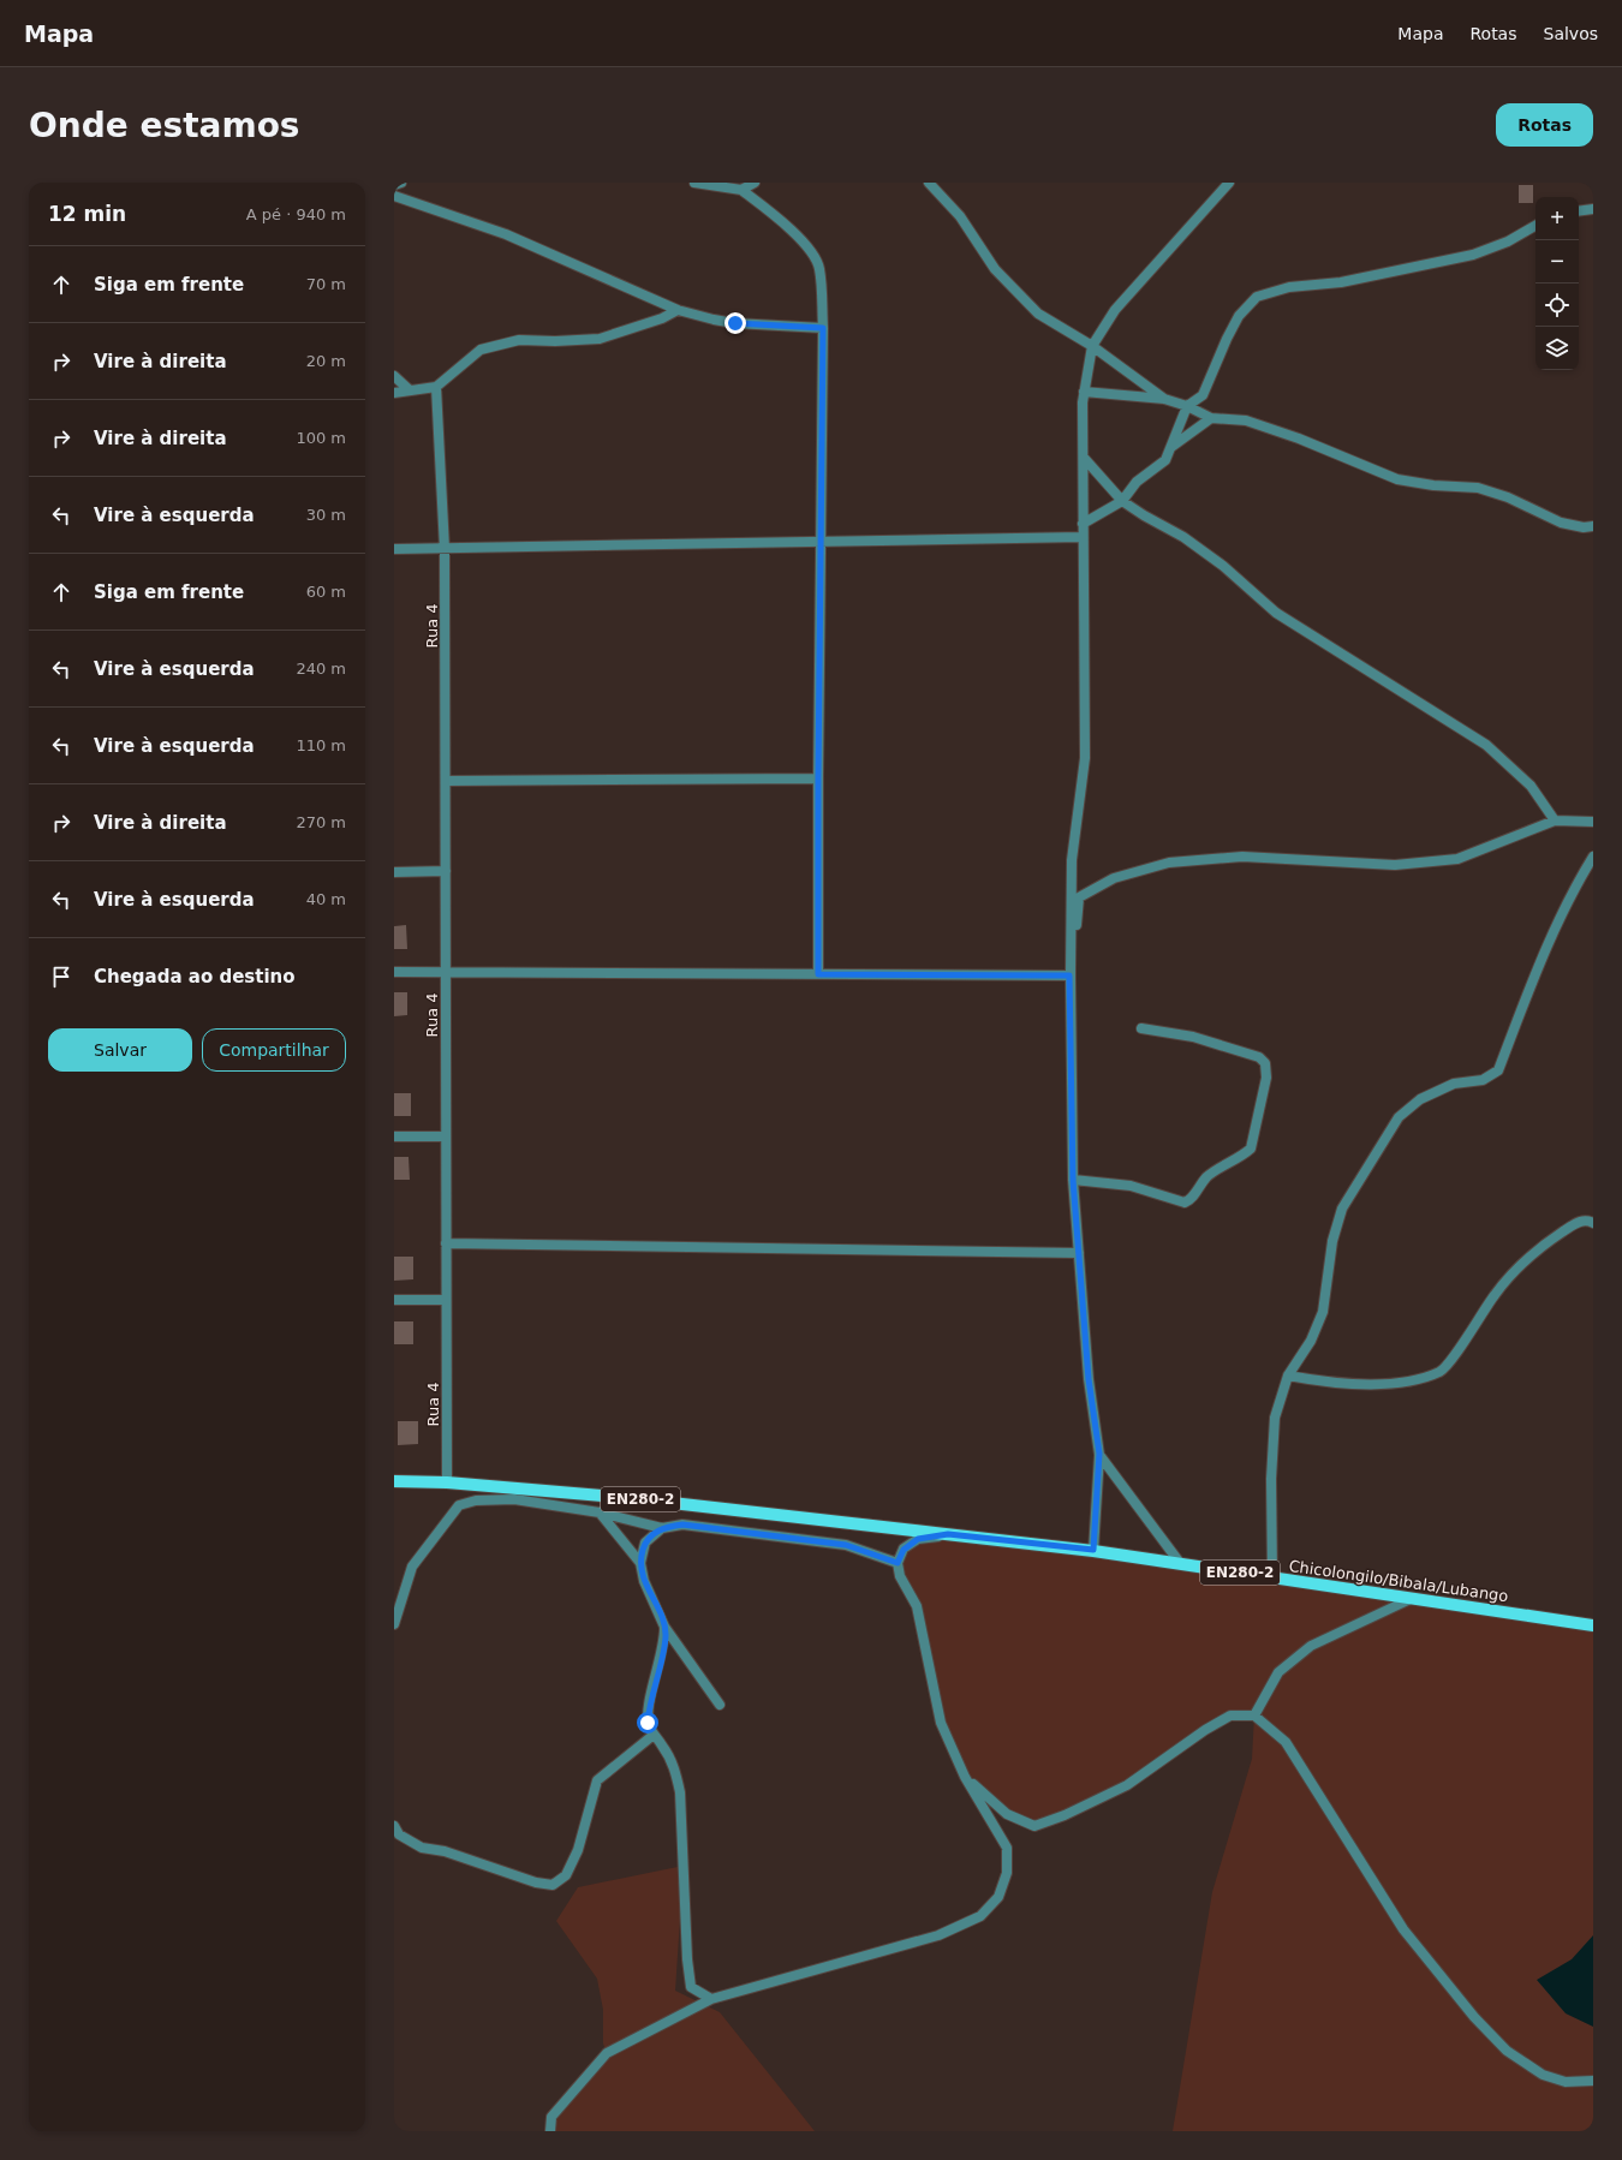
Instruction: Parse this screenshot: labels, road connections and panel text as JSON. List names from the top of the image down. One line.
{"streets":{"main road":["EN280-2","Chicolongilo/Bibala/Lubango"],"street":["Rua 4"]},"crossings":[["Rua 4","EN280-2"],["Rua 4","Chicolongilo/Bibala/Lubango"],["EN280-2","Chicolongilo/Bibala/Lubango"]],"page":{"header":"Mapa","nav":["Mapa","Rotas","Salvos"],"buttons":["Rotas",["Salvar","Compartilhar"]],"title":"Onde estamos","heading":["12 min","A pé · 940 m"],"map_buttons":["+","−"],"list":[["Siga em frente","70 m"],["Vire à direita","20 m"],["Vire à direita","100 m"],["Vire à esquerda","30 m"],["Siga em frente","60 m"],["Vire à esquerda","240 m"],["Vire à esquerda","110 m"],["Vire à direita","270 m"],["Vire à esquerda","40 m"],"Chegada ao destino"]}}
